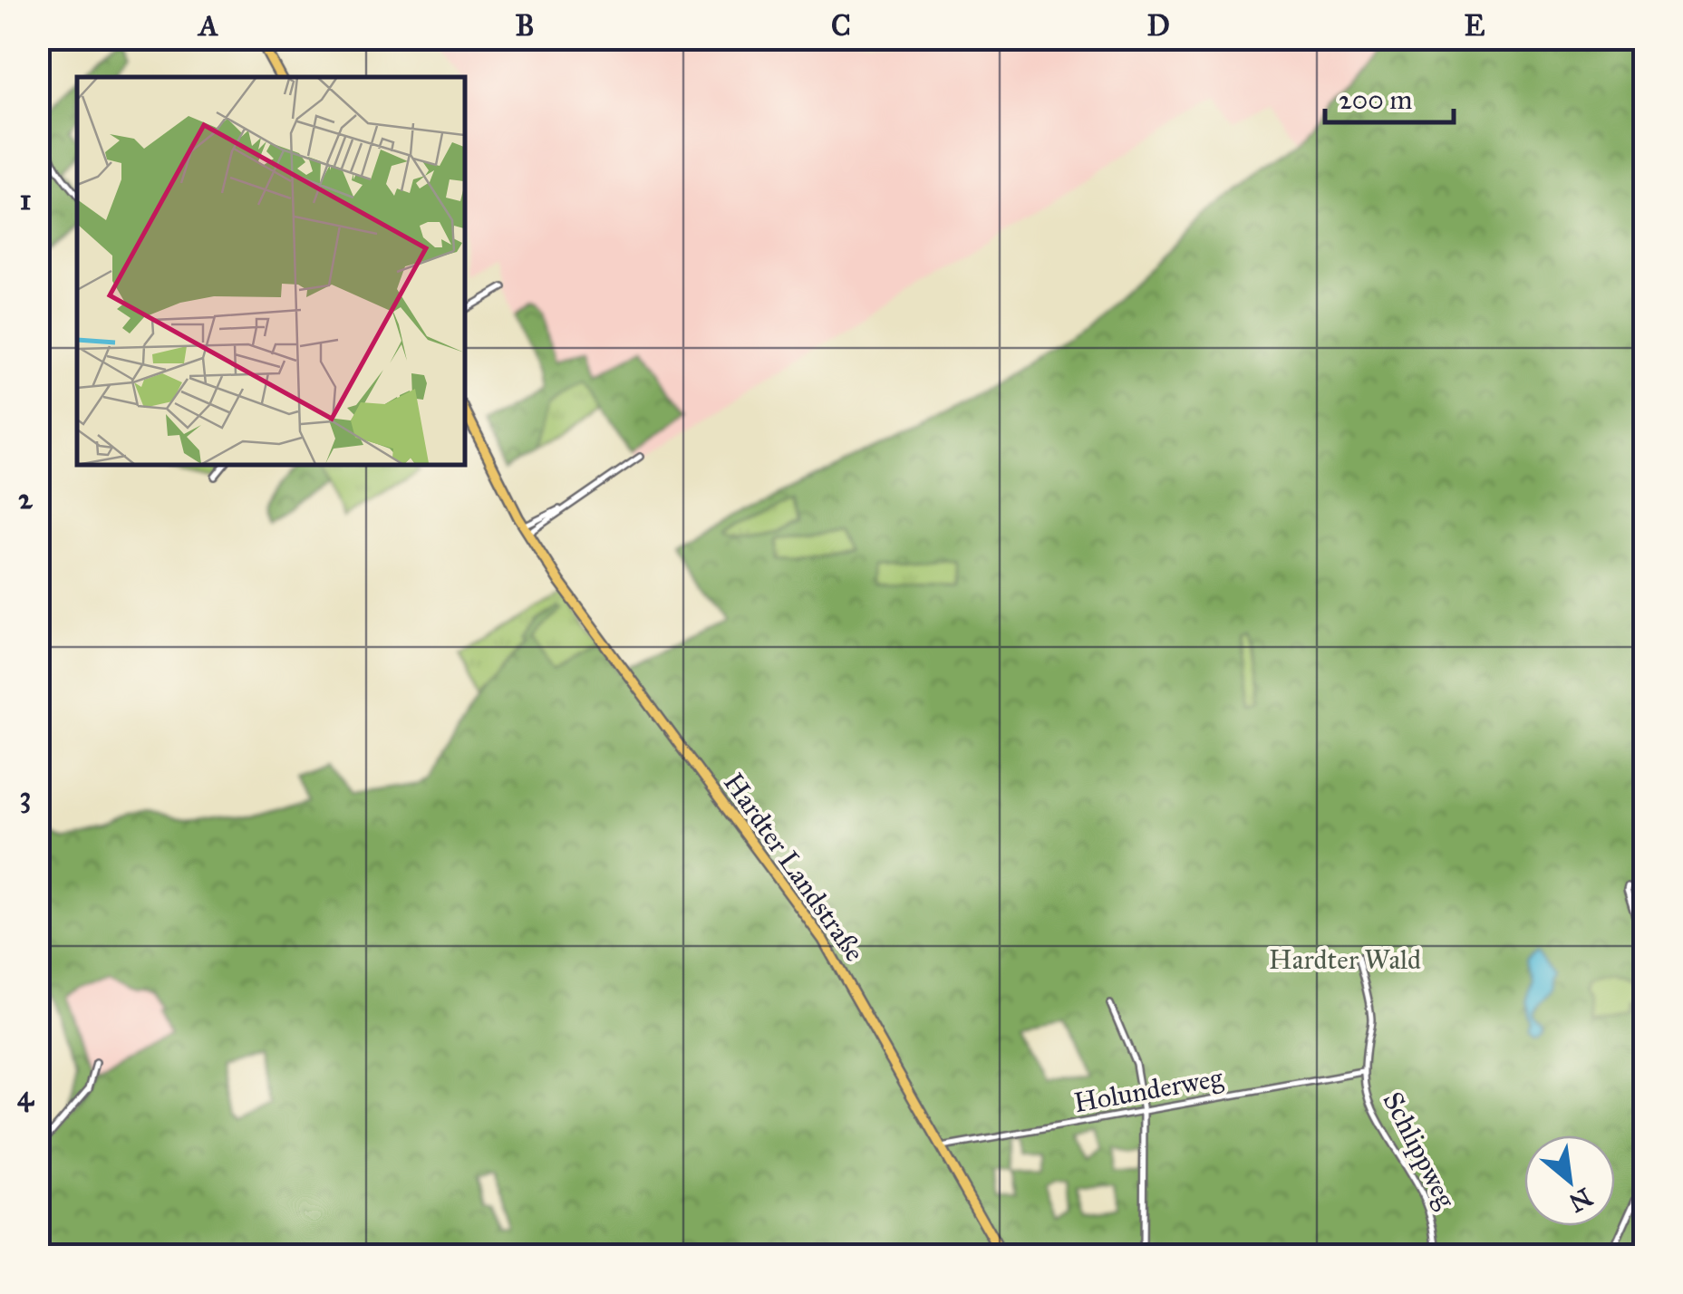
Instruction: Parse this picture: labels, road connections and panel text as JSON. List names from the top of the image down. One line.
{"streets":{"main road":["Hardter Landstraße"],"street":["Holunderweg","Schlippweg"]},"crossings":[["Hardter Landstraße","Holunderweg"],["Holunderweg","Schlippweg"]],"parks":["Hardter Wald"],"scale_bar":"200 m","north":"bottom right","grid":{"columns":["A","B","C","D","E"],"rows":["1","2","3","4"]}}
